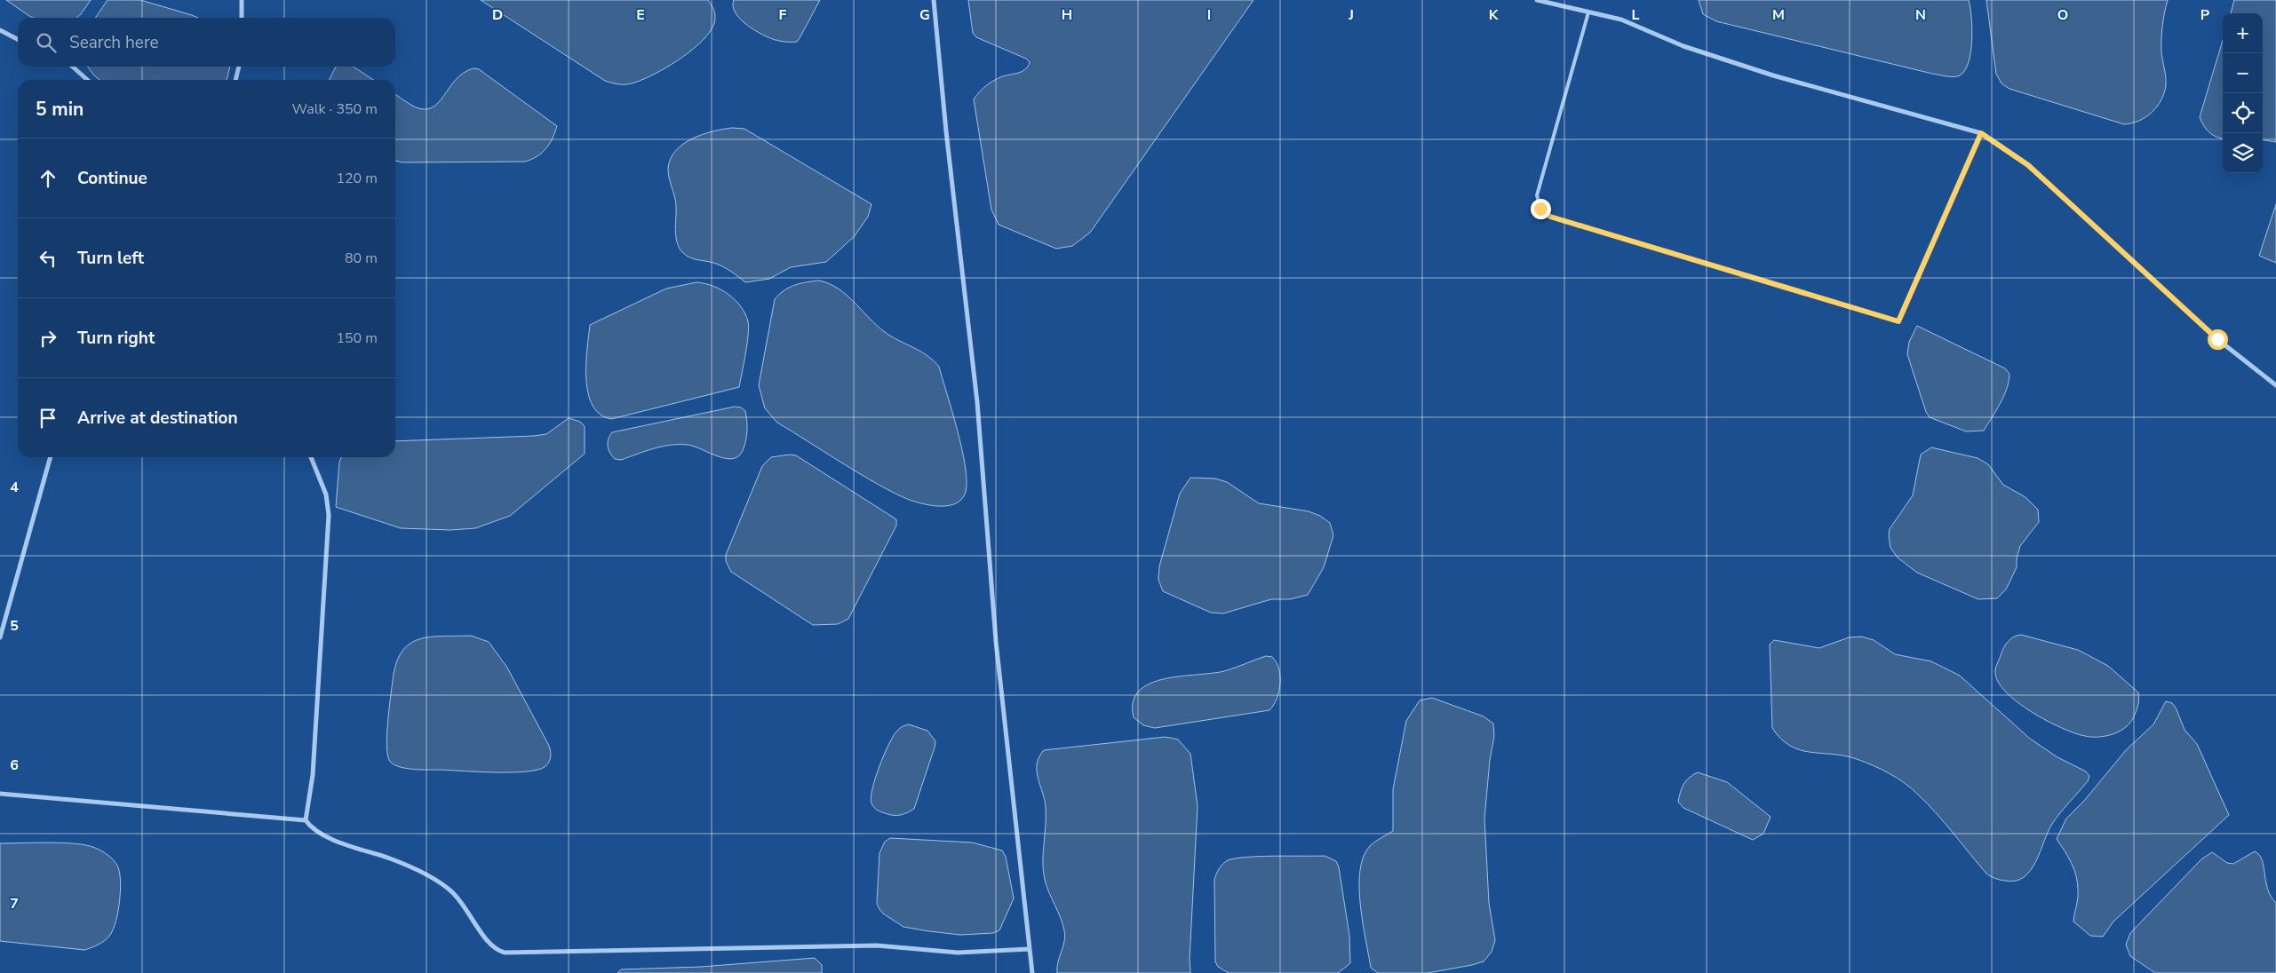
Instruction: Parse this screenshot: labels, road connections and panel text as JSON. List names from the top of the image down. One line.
{"page":{"map_buttons":["+","−"],"search":"Search here","heading":["5 min","Walk · 350 m"],"list":[["Continue","120 m"],["Turn left","80 m"],["Turn right","150 m"],"Arrive at destination"]},"grid":{"columns":["D","E","F","G","H","I","J","K","L","M","N","O","P"],"rows":["4","5","6","7"]}}
